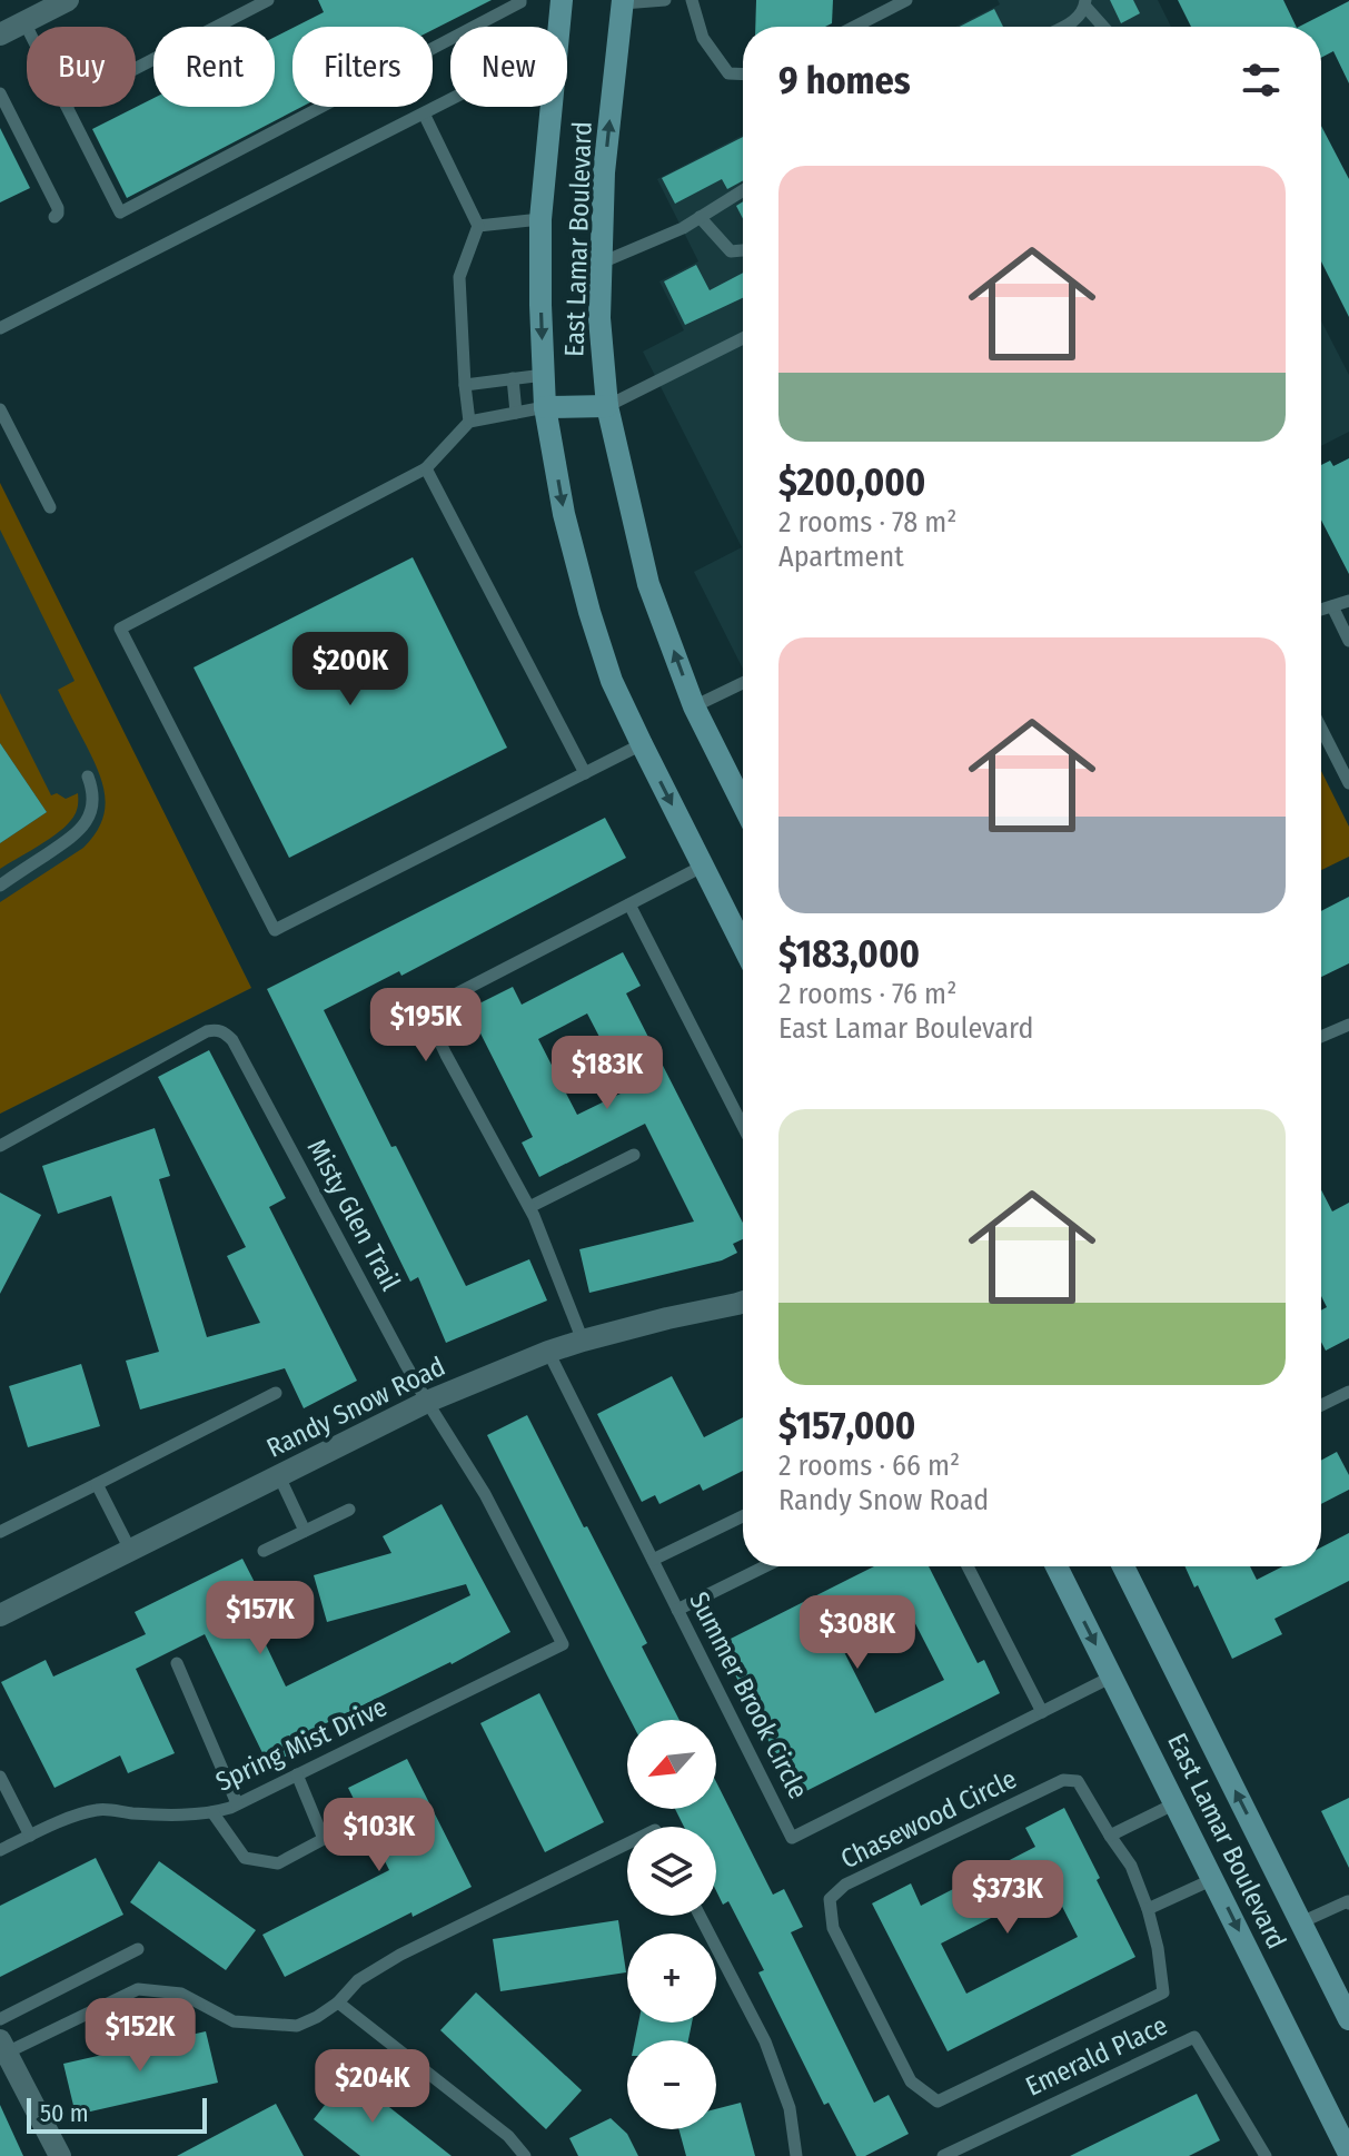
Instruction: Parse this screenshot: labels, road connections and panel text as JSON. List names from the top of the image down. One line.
{"streets":{"main road":["East Lamar Boulevard"],"street":["Randy Snow Road"],"lane":["Misty Glen Trail","Summer Brook Circle","Spring Mist Drive","Chasewood Circle","Emerald Place"]},"crossings":[["East Lamar Boulevard","Summer Brook Circle"],["Misty Glen Trail","Randy Snow Road"],["Misty Glen Trail","Spring Mist Drive"],["Randy Snow Road","Summer Brook Circle"]],"scale_bar":"50 m","north":"bottom left","page":{"chip":["Buy","Rent","Filters","New"],"heading":"9 homes","list":[{"name":"$200,000","note":"2 rooms · 78 m² · Apartment"},{"name":"$183,000","note":"2 rooms · 76 m² · East Lamar Boulevard"},{"name":"$157,000","note":"2 rooms · 66 m² · Randy Snow Road"}],"price":["$200K","$195K","$183K","$157K","$308K","$103K","$373K","$152K","$204K"],"map_buttons":["+","−"],"scale":"50 m"}}
